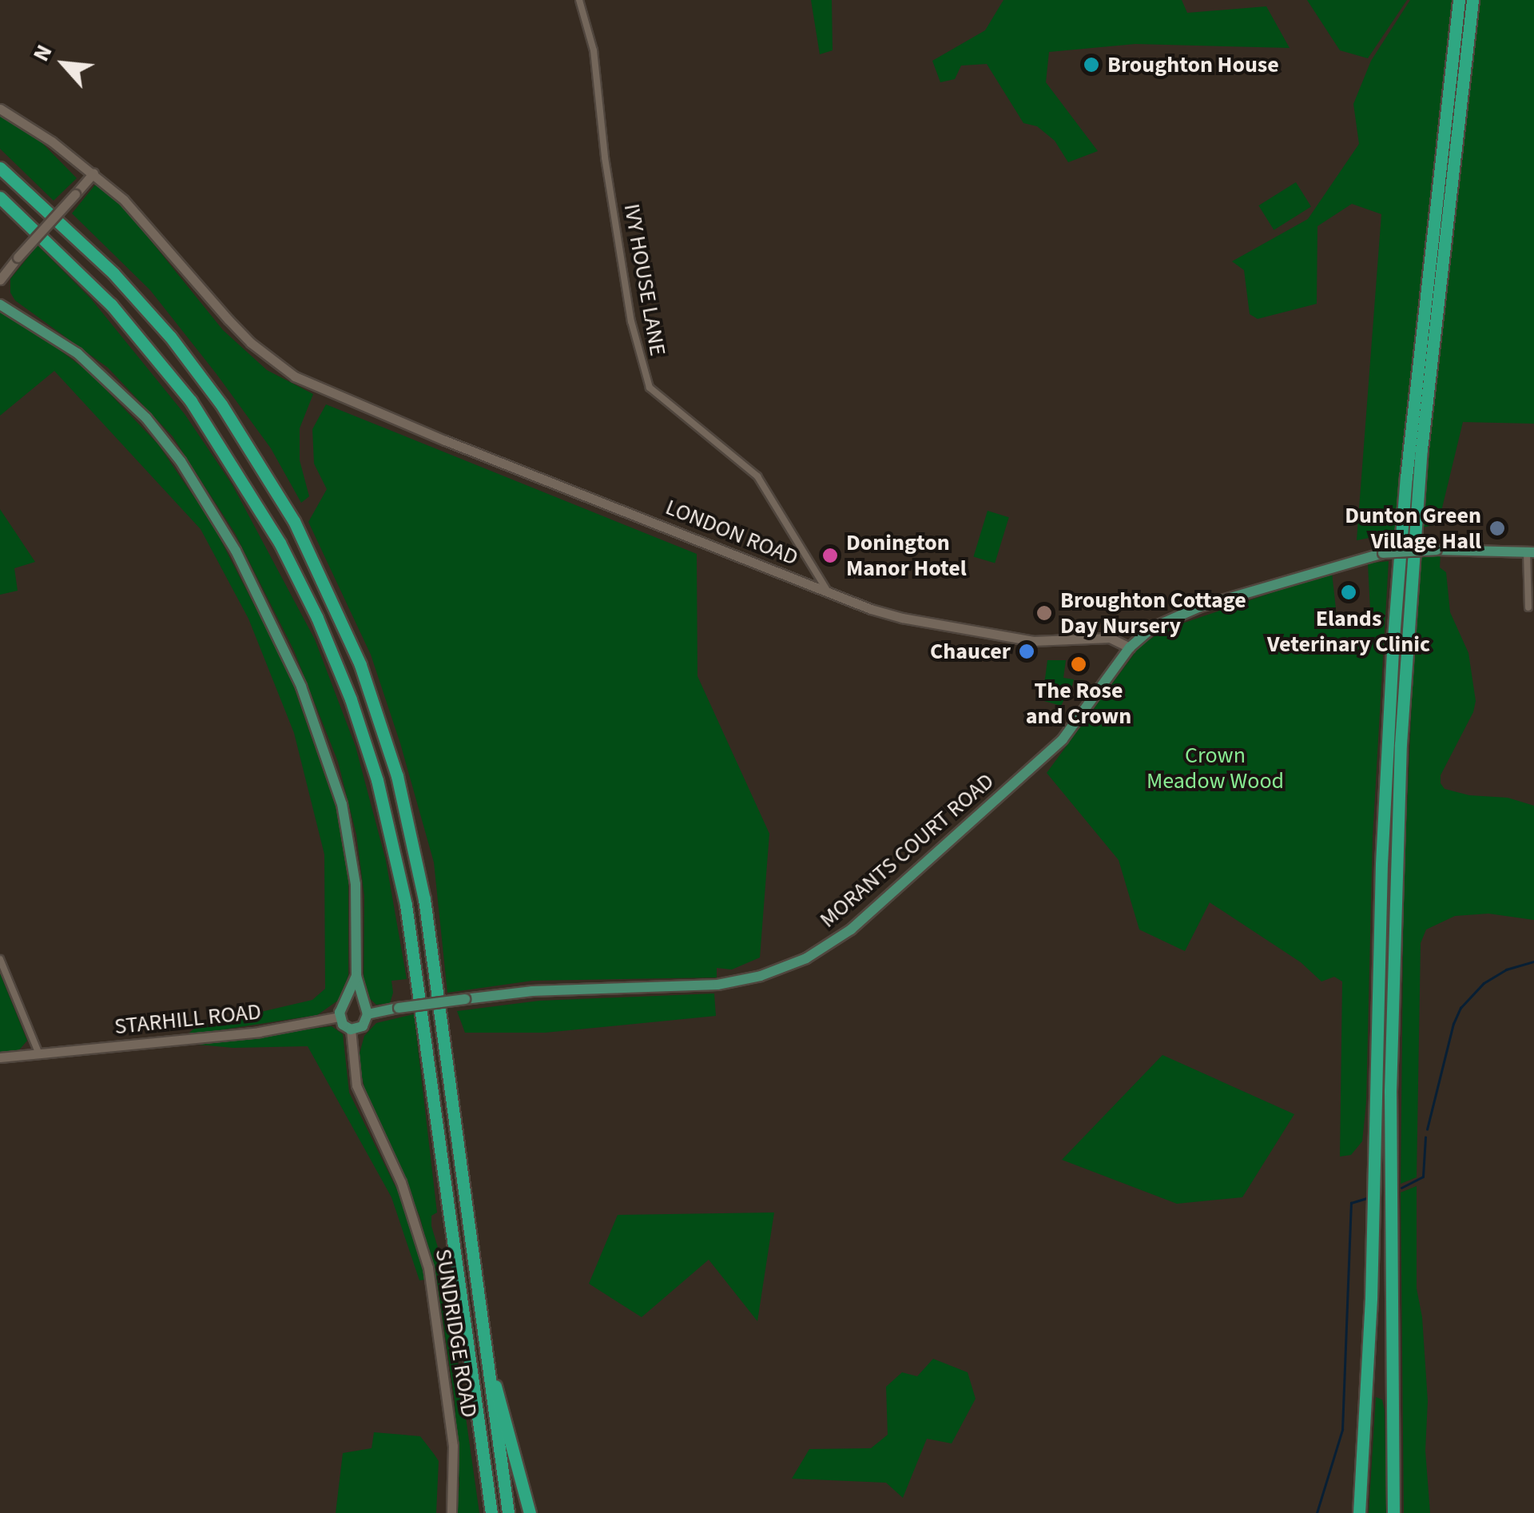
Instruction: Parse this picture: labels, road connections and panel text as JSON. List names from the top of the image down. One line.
{"streets":{"main road":["MORANTS COURT ROAD"],"street":["IVY HOUSE LANE","LONDON ROAD","STARHILL ROAD","SUNDRIDGE ROAD"]},"crossings":[["IVY HOUSE LANE","LONDON ROAD"],["LONDON ROAD","MORANTS COURT ROAD"],["MORANTS COURT ROAD","STARHILL ROAD"],["MORANTS COURT ROAD","SUNDRIDGE ROAD"],["STARHILL ROAD","SUNDRIDGE ROAD"]],"parks":["Crown Meadow Wood"],"places":["Broughton House","Dunton Green Village Hall","Donington Manor Hotel","Elands Veterinary Clinic","Broughton Cottage Day Nursery","Chaucer","The Rose and Crown"],"north":"top left"}
